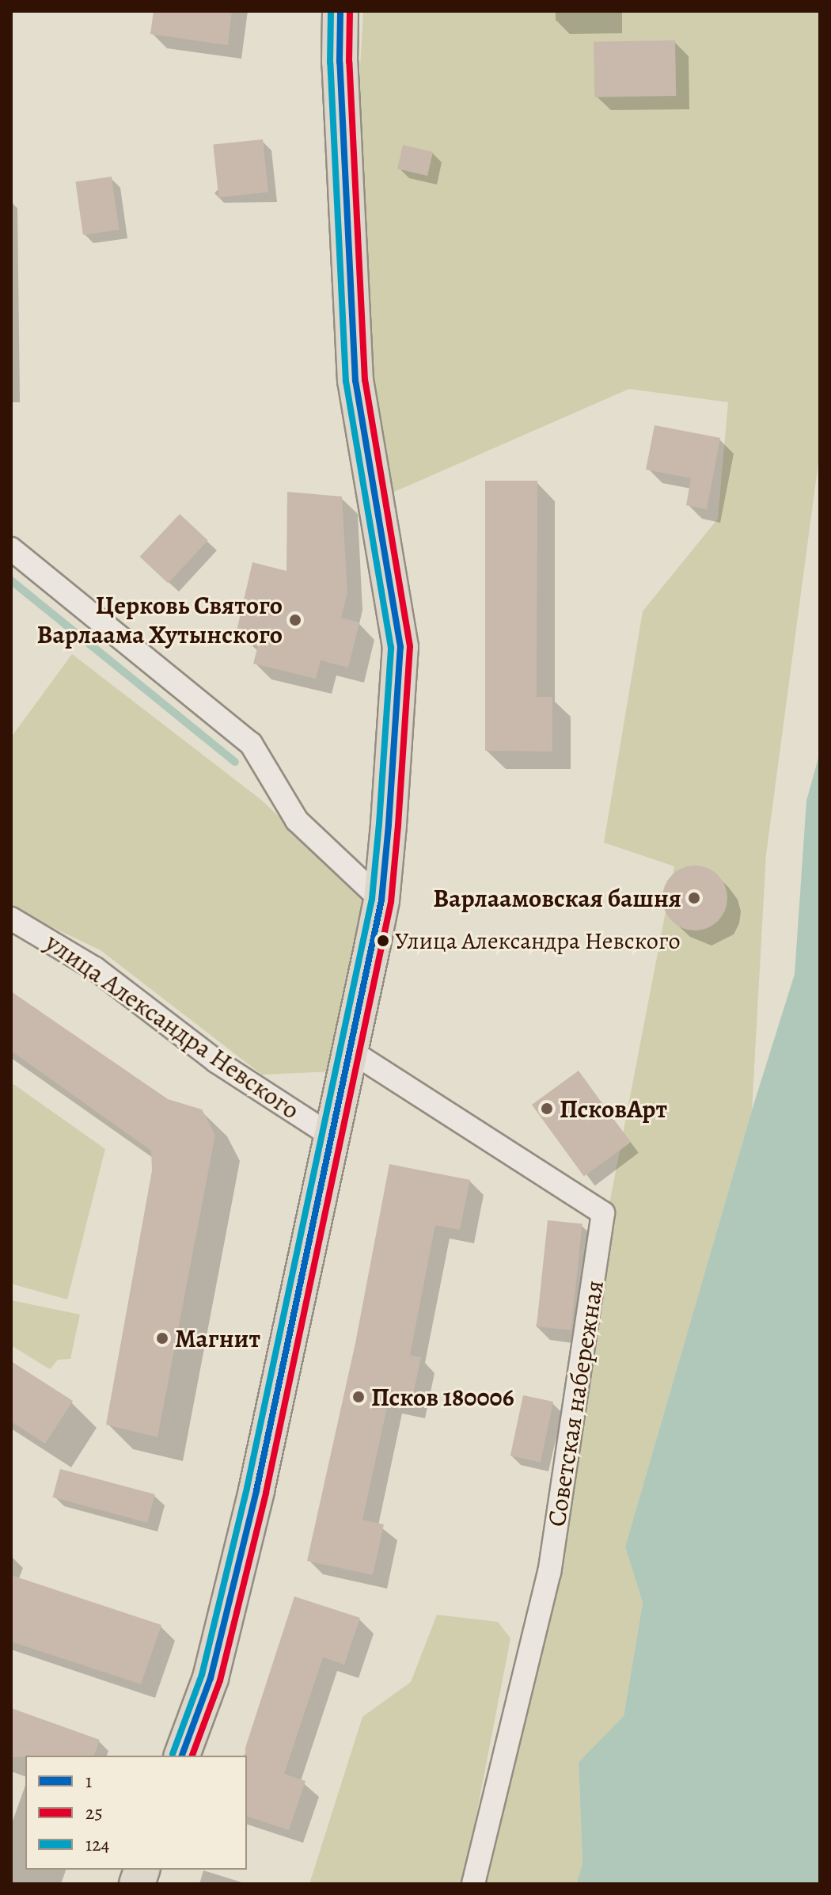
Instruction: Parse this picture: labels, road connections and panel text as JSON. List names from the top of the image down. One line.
{"streets":{"street":["улица Александра Невского","Советская набережная"]},"places":["Церковь Святого Варлаама Хутынского","Варлаамовская башня","Улица Александра Невского","ПсковАрт","Магнит","Псков 180006"],"lines":["transit line 1","transit line 25","transit line 124"],"legend":["1","25","124"]}
